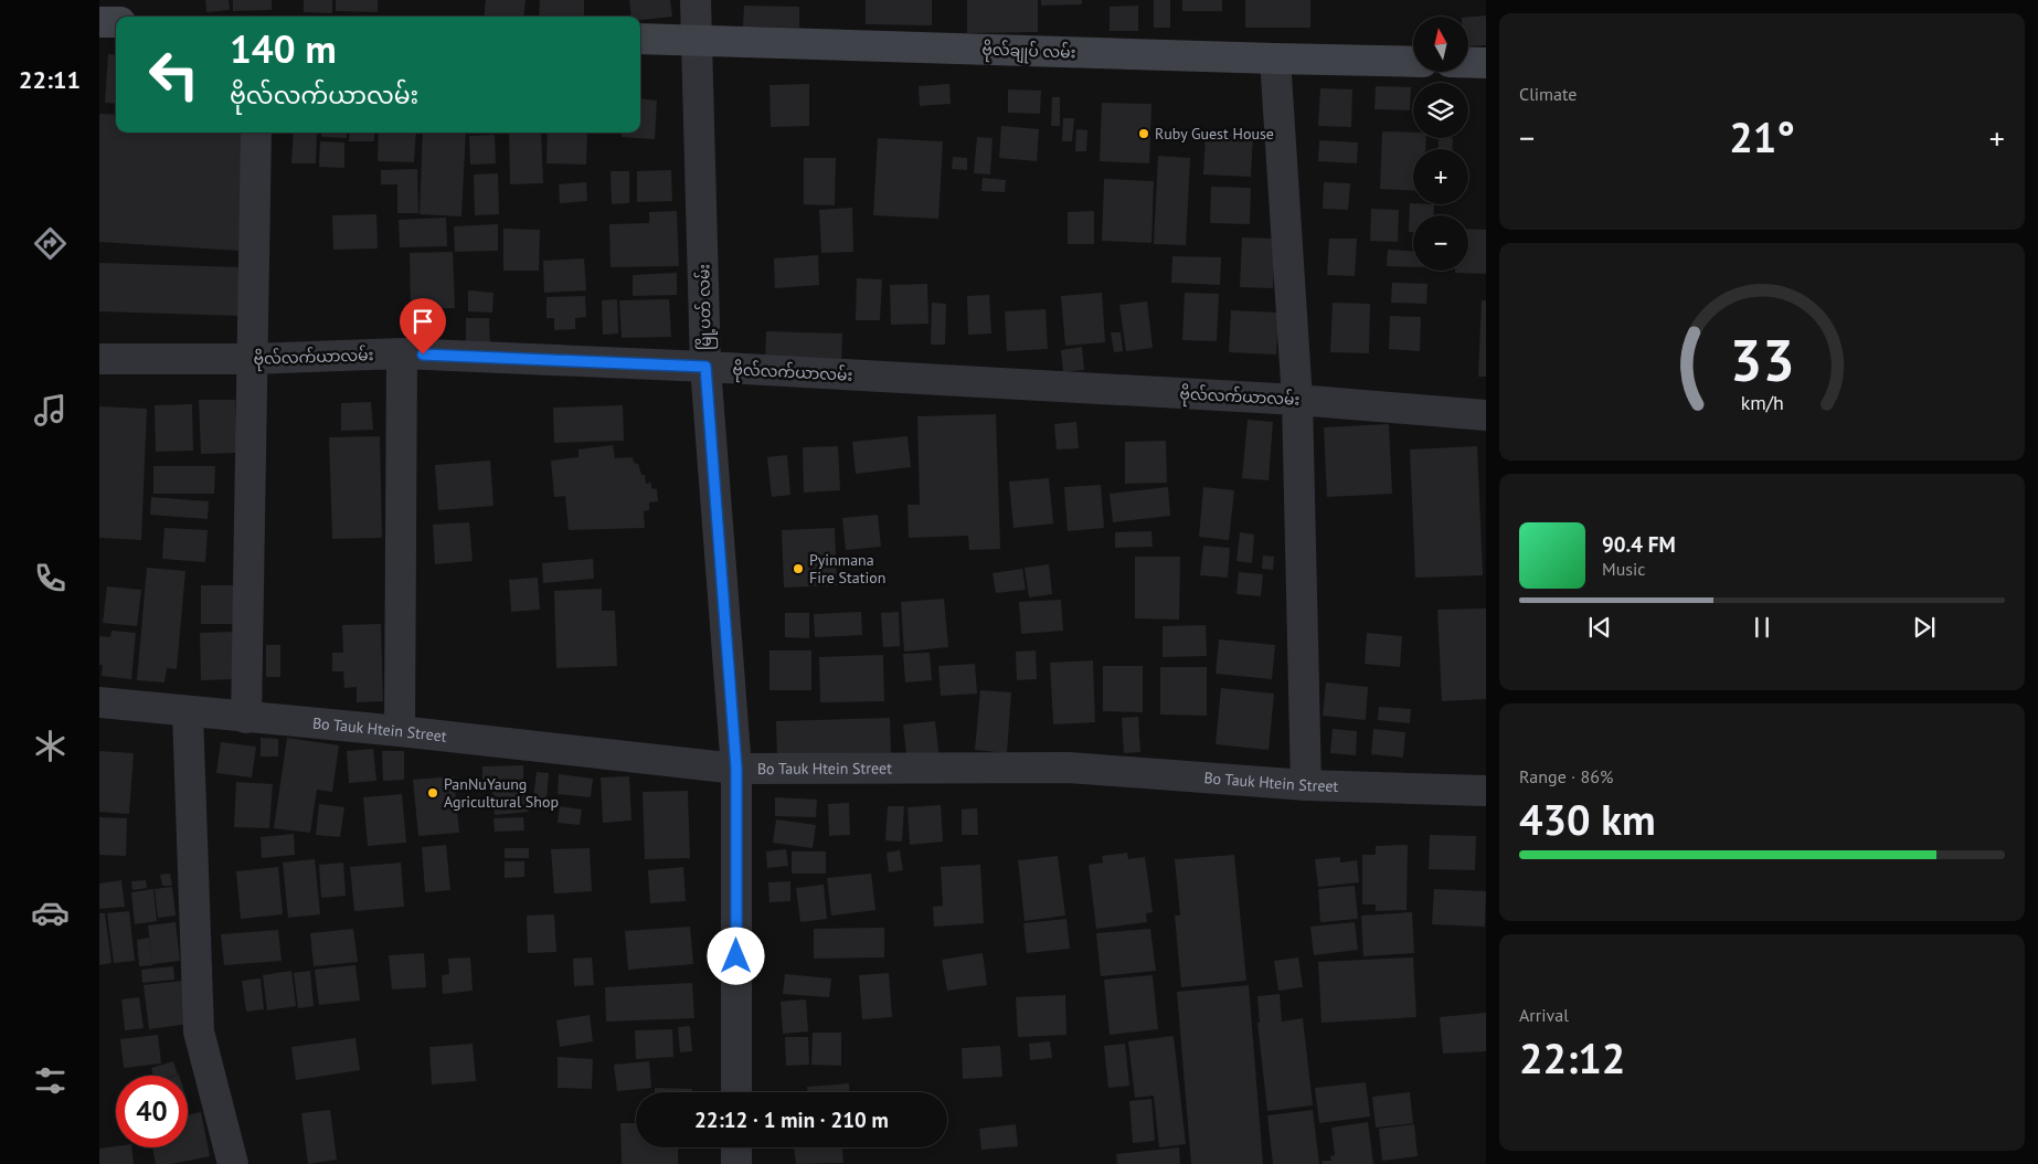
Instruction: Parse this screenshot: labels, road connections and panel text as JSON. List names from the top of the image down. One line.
{"streets":{"main road":["ဗိုလ်ချုပ် လမ်း"],"street":["မြို့ပတ် လမ်း","ဗိုလ်လက်ယာလမ်း","Bo Tauk Htein Street"]},"crossings":[["ဗိုလ်ချုပ် လမ်း","မြို့ပတ် လမ်း"],["မြို့ပတ် လမ်း","ဗိုလ်လက်ယာလမ်း"],["မြို့ပတ် လမ်း","Bo Tauk Htein Street"]],"places":["Ruby Guest House","Pyinmana Fire Station","PanNuYaung Agricultural Shop"],"north":"top","page":{"tabs":"22:11","tile":["Climate",["Range · 86%","430 km"],["Arrival","22:12"]],"map_buttons":["+","−"],"turn":["140 m","ဗိုလ်လက်ယာလမ်း"],"heat":["−","21°","+"],"song":["90.4 FM","Music"],"limit":"40","trip":"22:12 · 1 min · 210 m","gauge":["33","km/h"]}}
